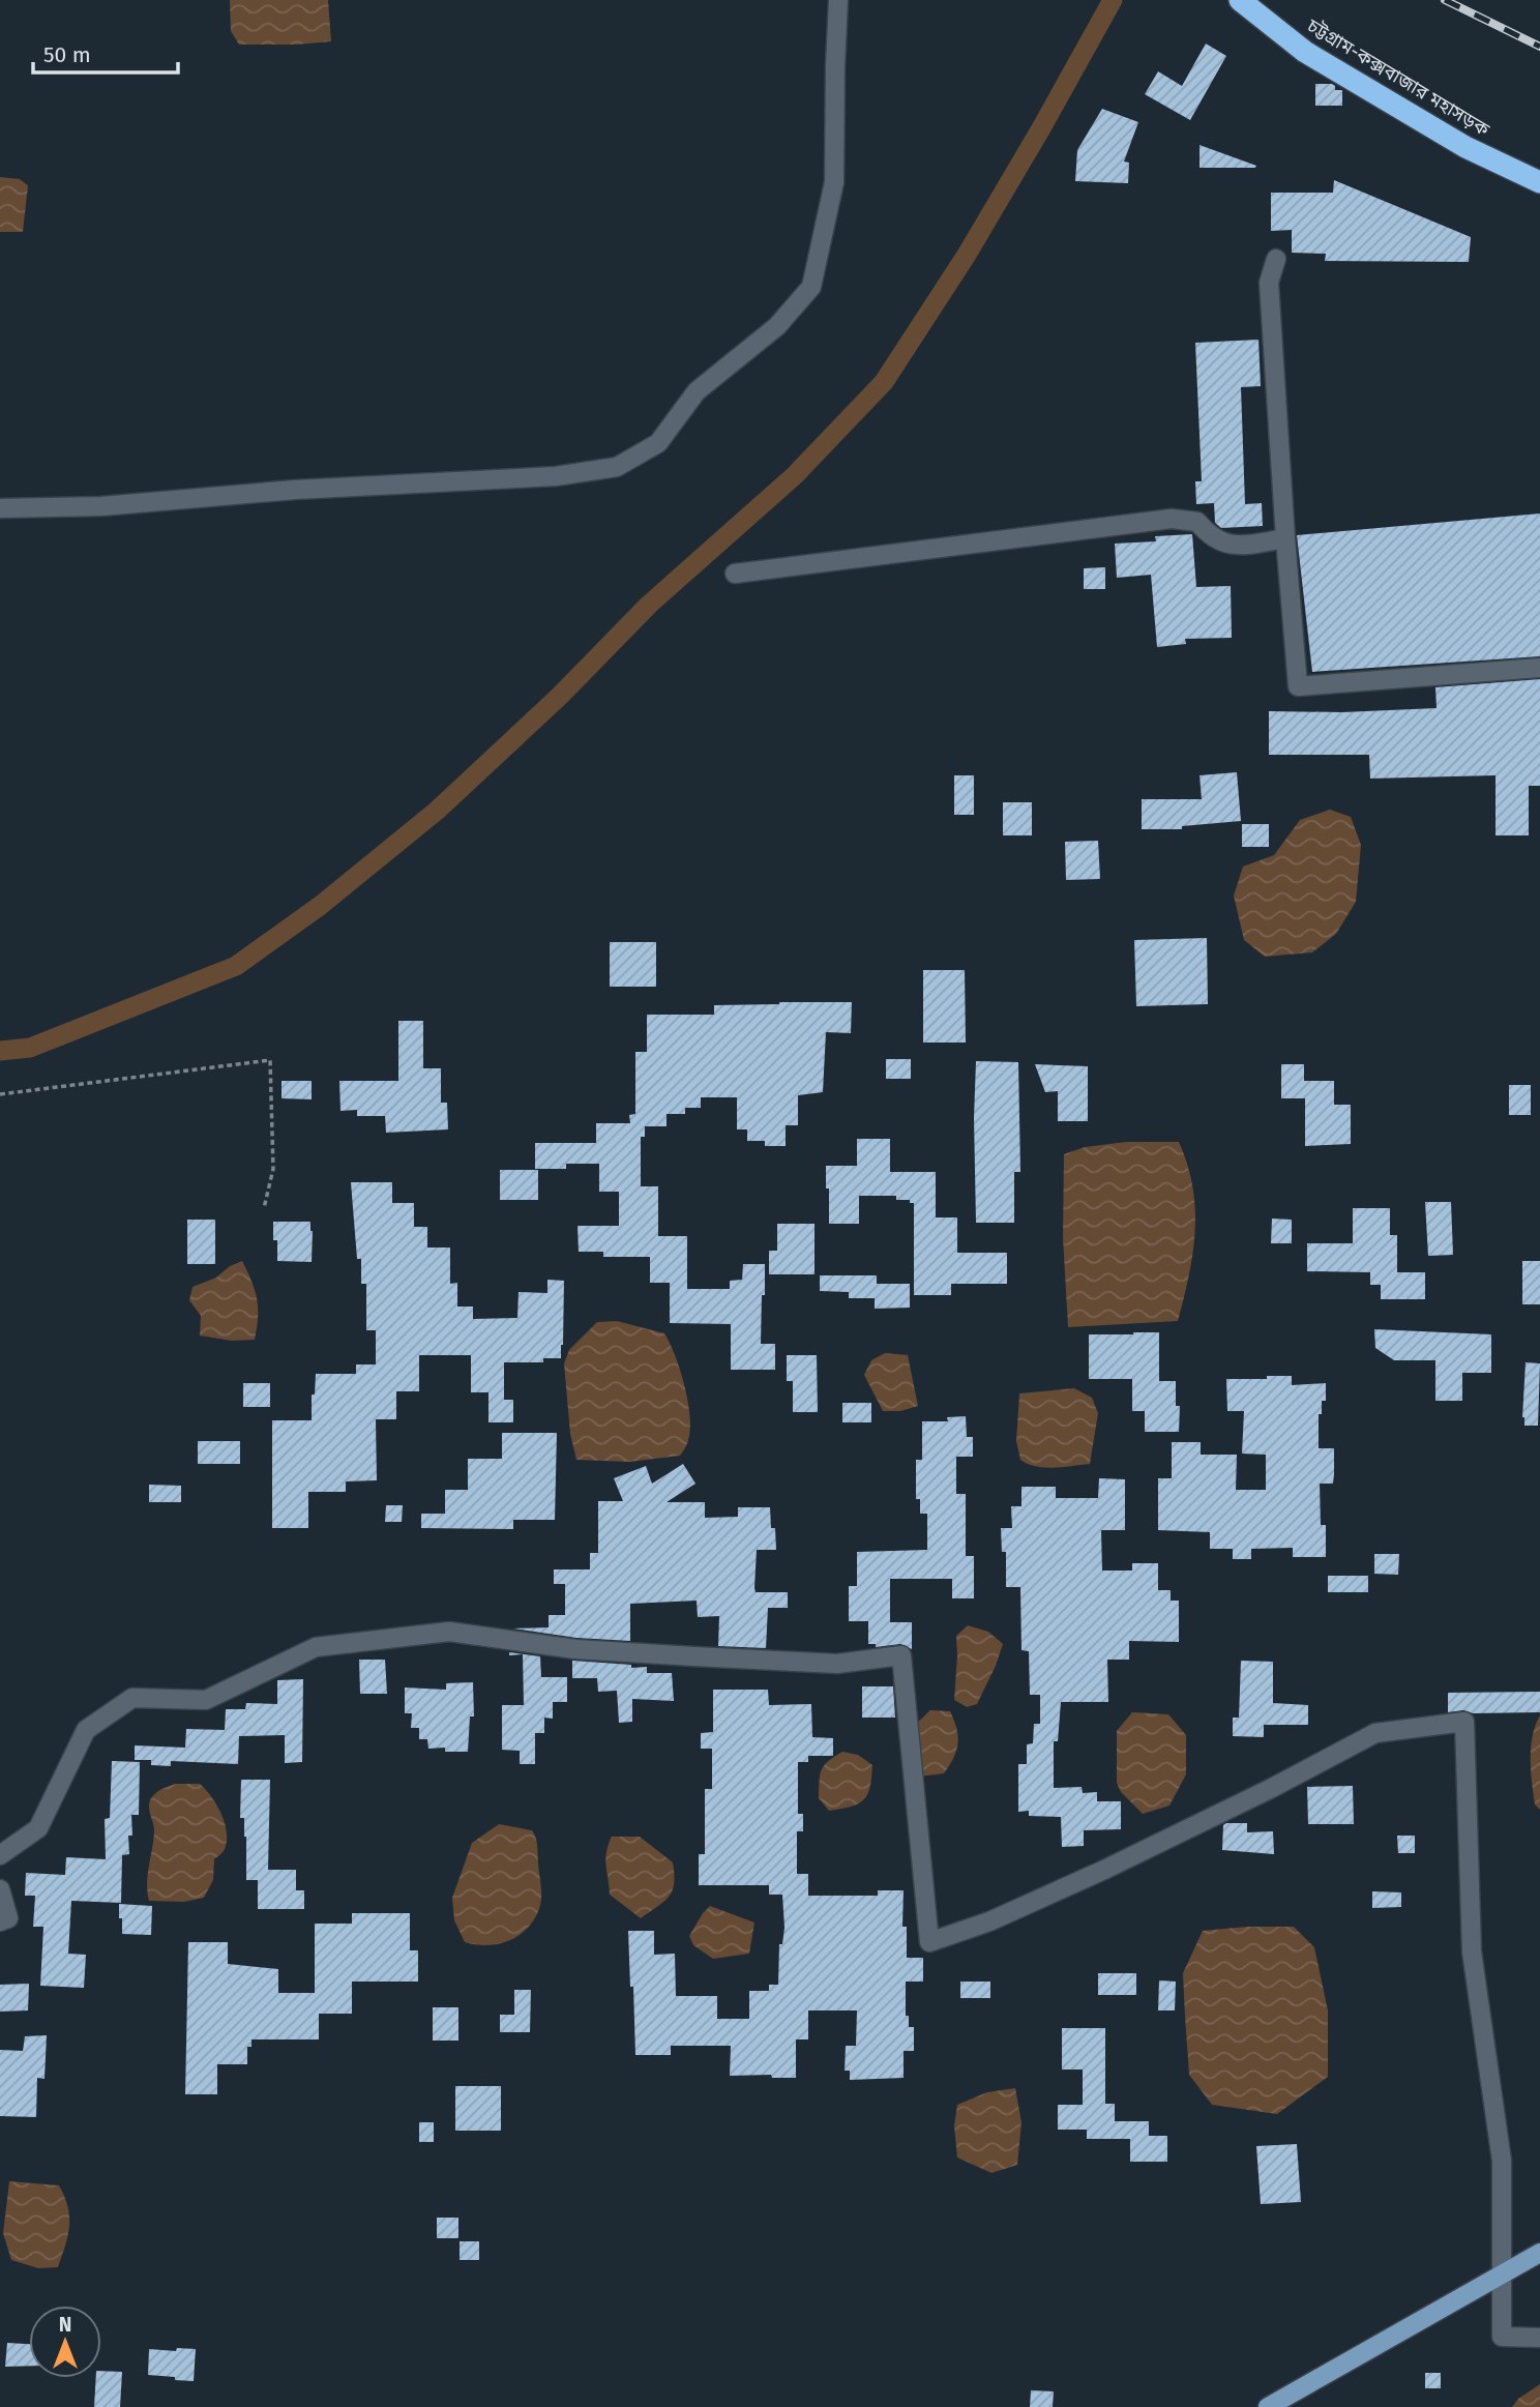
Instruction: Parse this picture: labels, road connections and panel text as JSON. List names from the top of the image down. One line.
{"streets":{"highway":["চট্টগ্রাম-কক্সবাজার মহাসড়ক"]},"scale_bar":"50 m","north":"top"}
